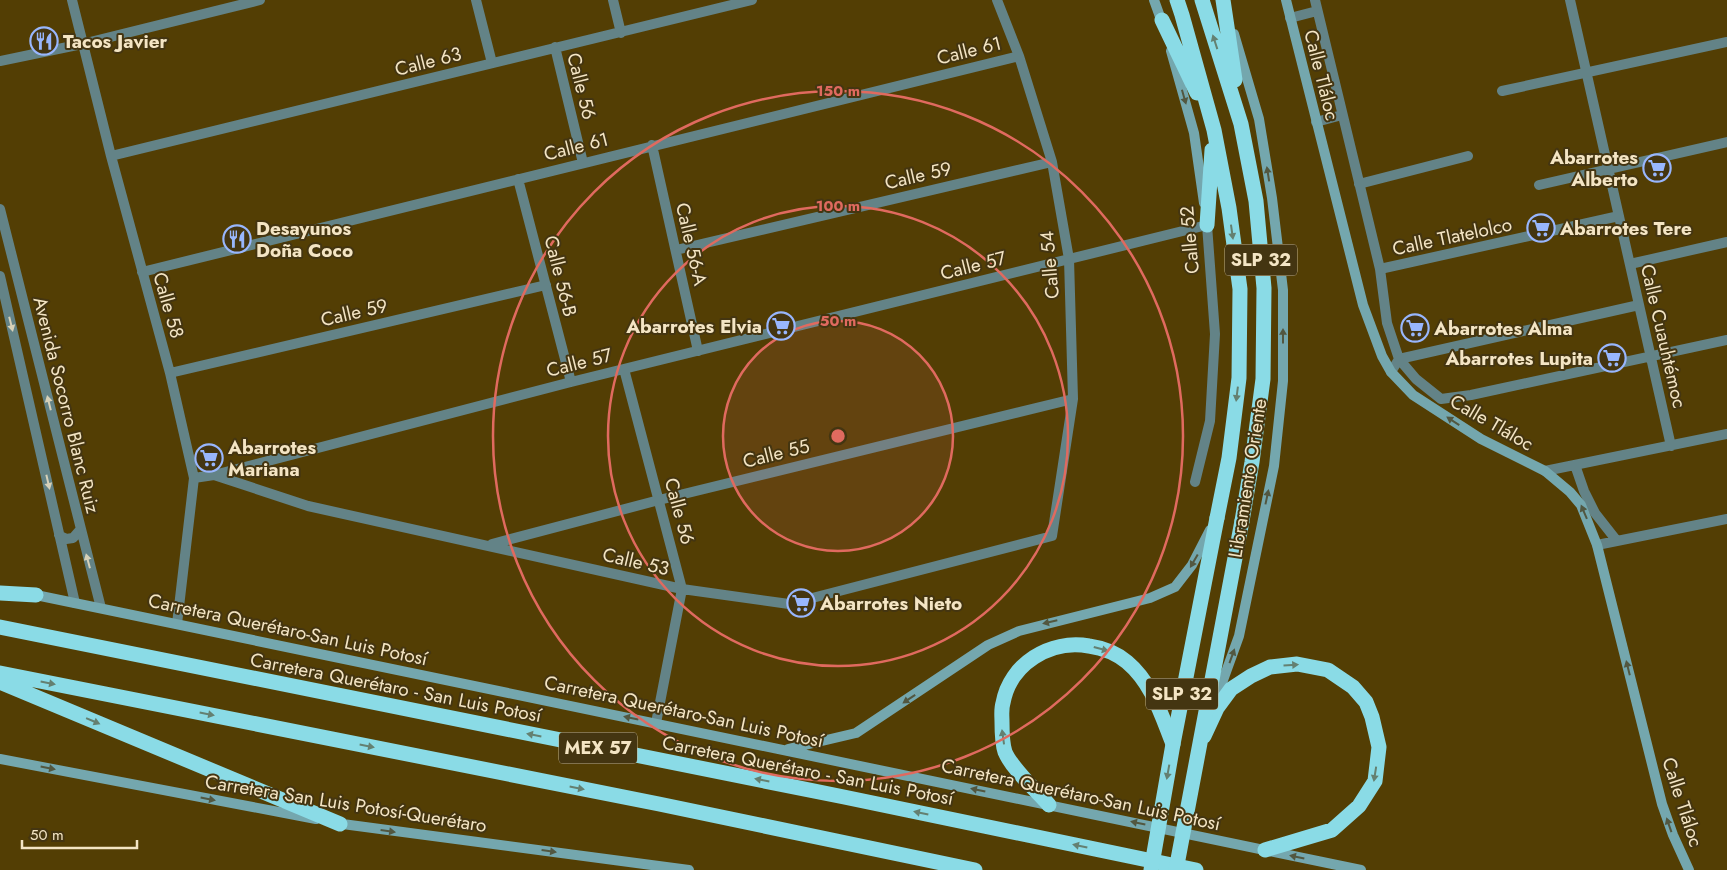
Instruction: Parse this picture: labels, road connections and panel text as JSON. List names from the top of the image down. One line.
{"streets":{"highway":["SLP 32","Libramiento Oriente","Carretera Querétaro - San Luis Potosí","MEX 57"],"main road":["Calle Tláloc","Calle 52","Carretera Querétaro-San Luis Potosí","Carretera San Luis Potosí-Querétaro"],"street":["Calle 61","Calle 63","Calle 56","Calle 59","Calle Tlatelolco","Calle 56-A","Calle 57","Calle 54","Calle 56-B","Calle 58","Calle Cuauhtémoc","Avenida Socorro Blanc Ruiz","Calle 55","Calle 53"]},"crossings":[["Calle 61","Calle 56"],["Calle 61","Calle 56-A"],["Calle 61","Calle 54"],["Calle 61","Calle 56-B"],["Calle 61","Calle 58"],["Calle 63","Calle 56"],["Calle 63","Calle 58"],["Calle Tláloc","Calle Tlatelolco"],["Calle Tláloc","Calle Cuauhtémoc"],["Calle 56","Calle 57"],["Calle 56","Calle 55"],["Calle 56","Calle 53"],["Calle 56","Carretera Querétaro-San Luis Potosí"],["Calle 59","Calle 56-A"],["Calle 59","Calle 54"],["Calle 59","Calle 56-B"],["Calle 59","Calle 58"],["Calle Tlatelolco","Calle Cuauhtémoc"],["Calle 52","Calle 57"],["Calle 56-A","Calle 57"],["SLP 32","Libramiento Oriente"],["Calle 57","Calle 54"],["Calle 57","Calle 56-B"],["Calle 57","Calle 58"],["Calle 57","Calle 53"],["Calle 54","Calle 55"],["Calle 54","Calle 53"],["Calle 58","Carretera Querétaro-San Luis Potosí"],["Avenida Socorro Blanc Ruiz","Carretera Querétaro-San Luis Potosí"],["Calle 55","Calle 53"]],"one_way":["Calle Tláloc","Calle 52","Carretera Querétaro-San Luis Potosí","Carretera San Luis Potosí-Querétaro"],"places":{"restaurant":["Tacos Javier","Desayunos Doña Coco"],"supermarket":["Abarrotes Alberto","Abarrotes Tere","Abarrotes Elvia","Abarrotes Alma","Abarrotes Lupita","Abarrotes Mariana","Abarrotes Nieto"]},"scale_bar":"50 m","rings":["150 m","100 m","50 m"]}
